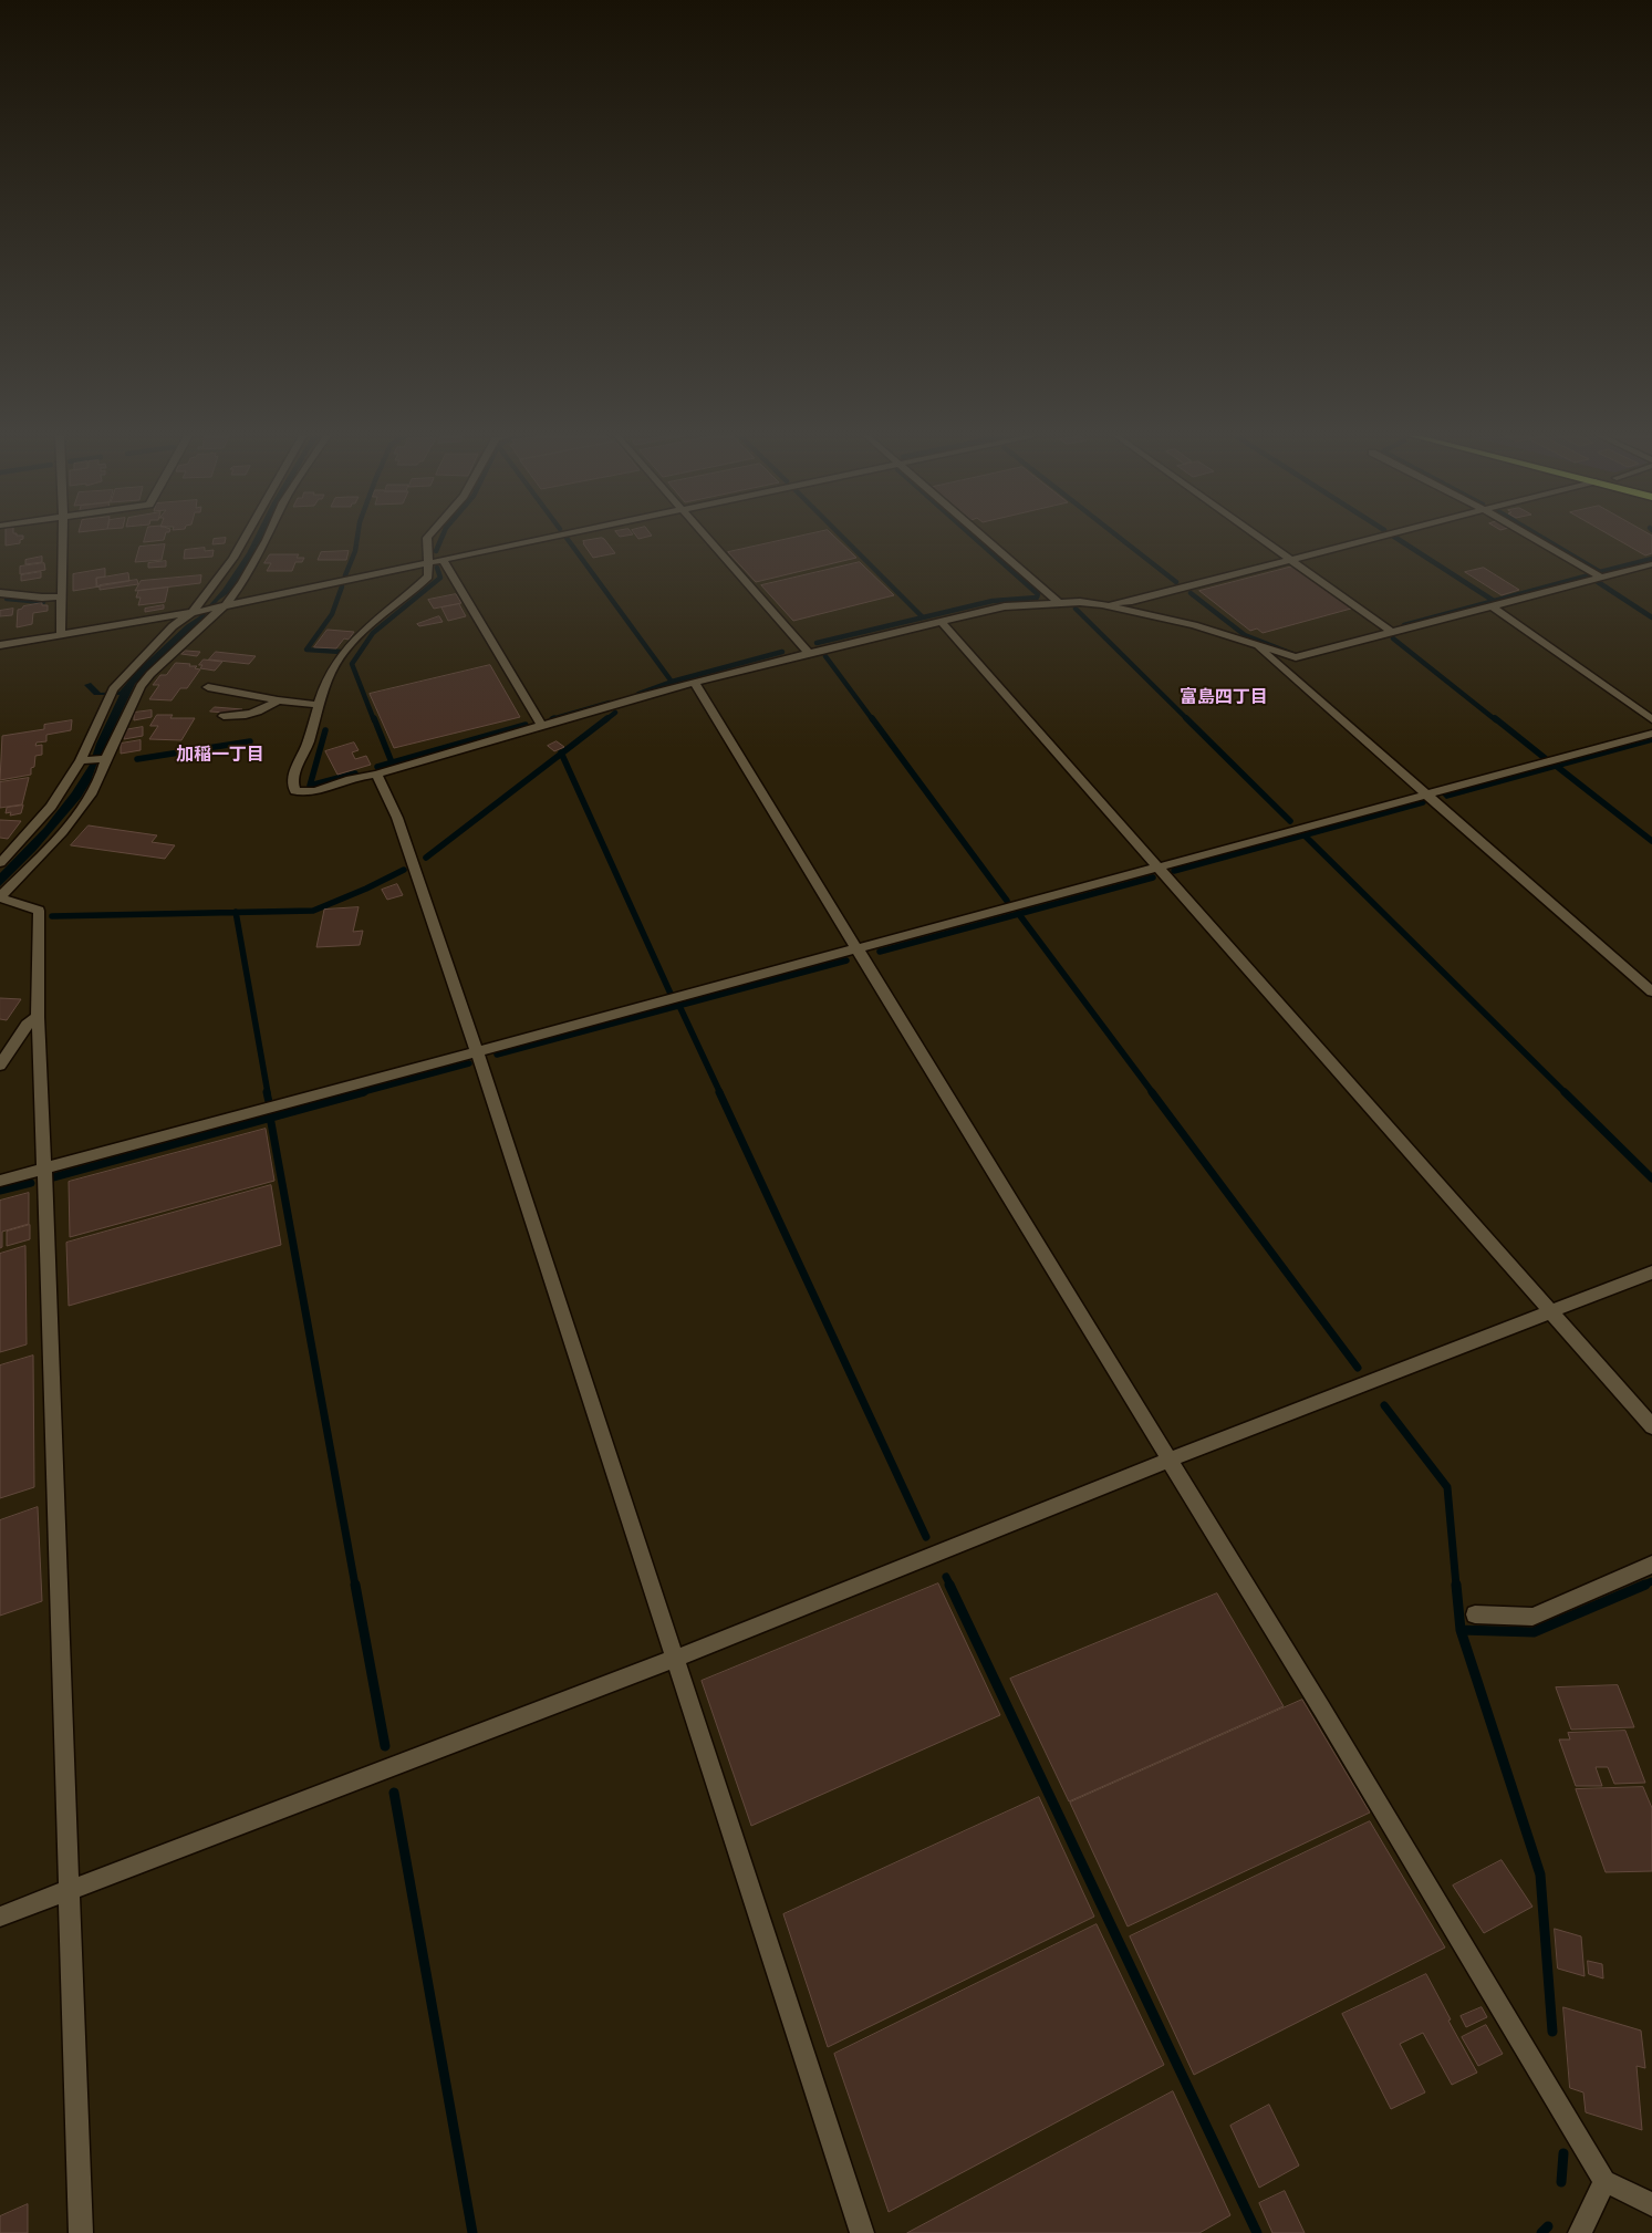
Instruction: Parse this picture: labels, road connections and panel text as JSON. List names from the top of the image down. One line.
{"districts":["富島四丁目","加稲一丁目"]}
